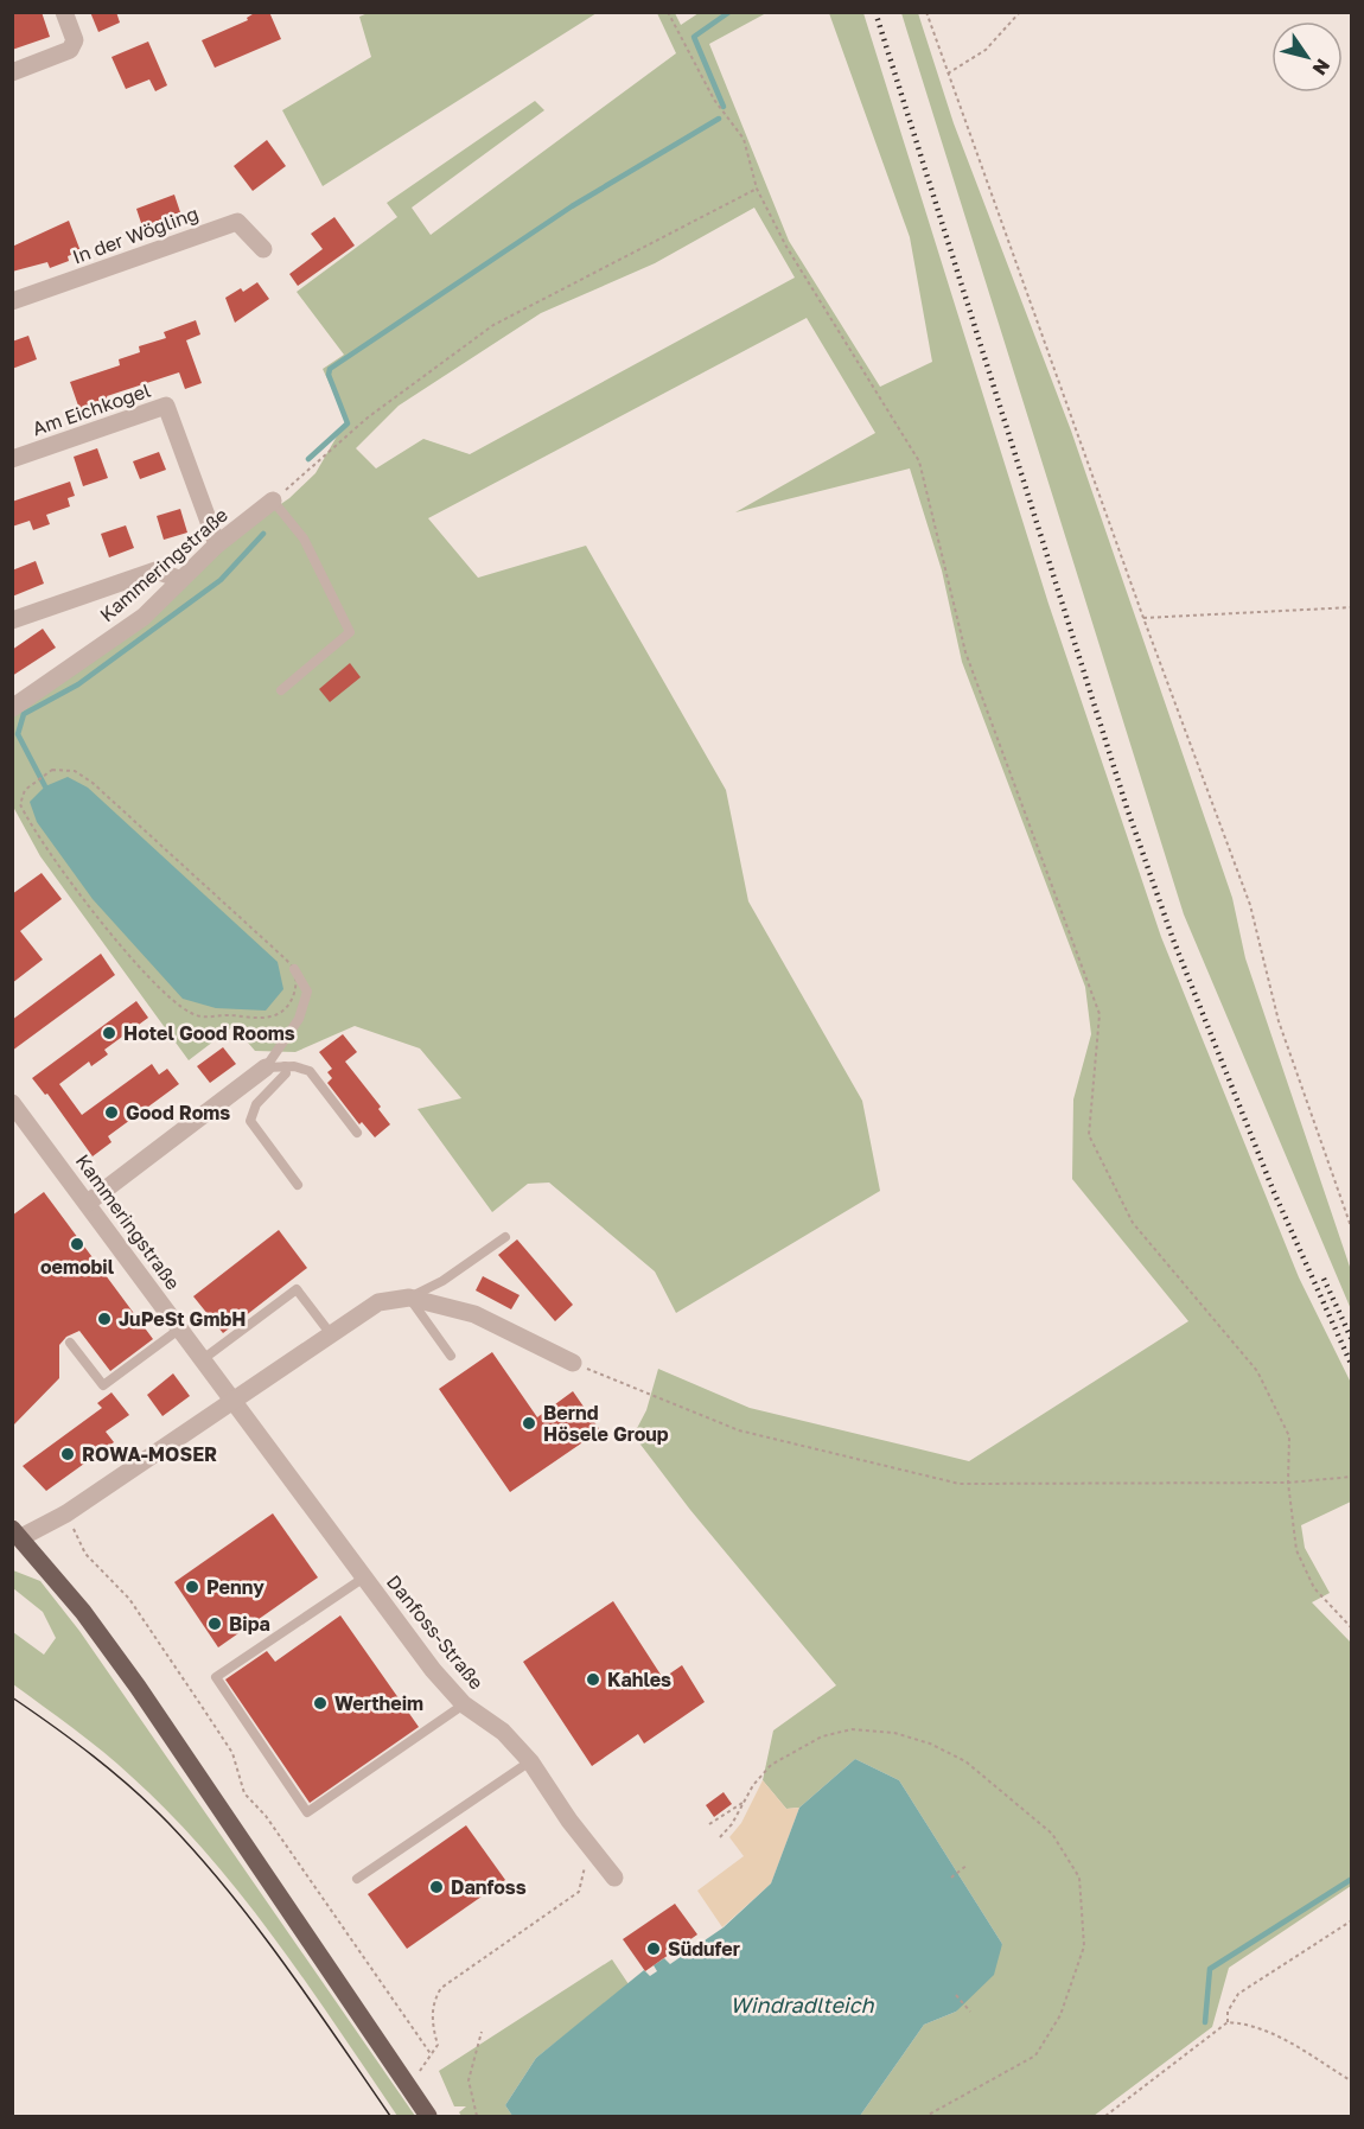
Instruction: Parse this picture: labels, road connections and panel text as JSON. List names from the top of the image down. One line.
{"streets":{"street":["In der Wögling","Am Eichkogel","Kammeringstraße","Danfoss-Straße"]},"crossings":[["Am Eichkogel","Kammeringstraße"],["Kammeringstraße","Danfoss-Straße"]],"water":["Windradlteich"],"places":["Hotel Good Rooms","Good Roms","oemobil","JuPeSt GmbH","Bernd Hösele Group","ROWA-MOSER","Penny","Bipa","Kahles","Wertheim","Danfoss","Südufer"],"north":"bottom right"}
